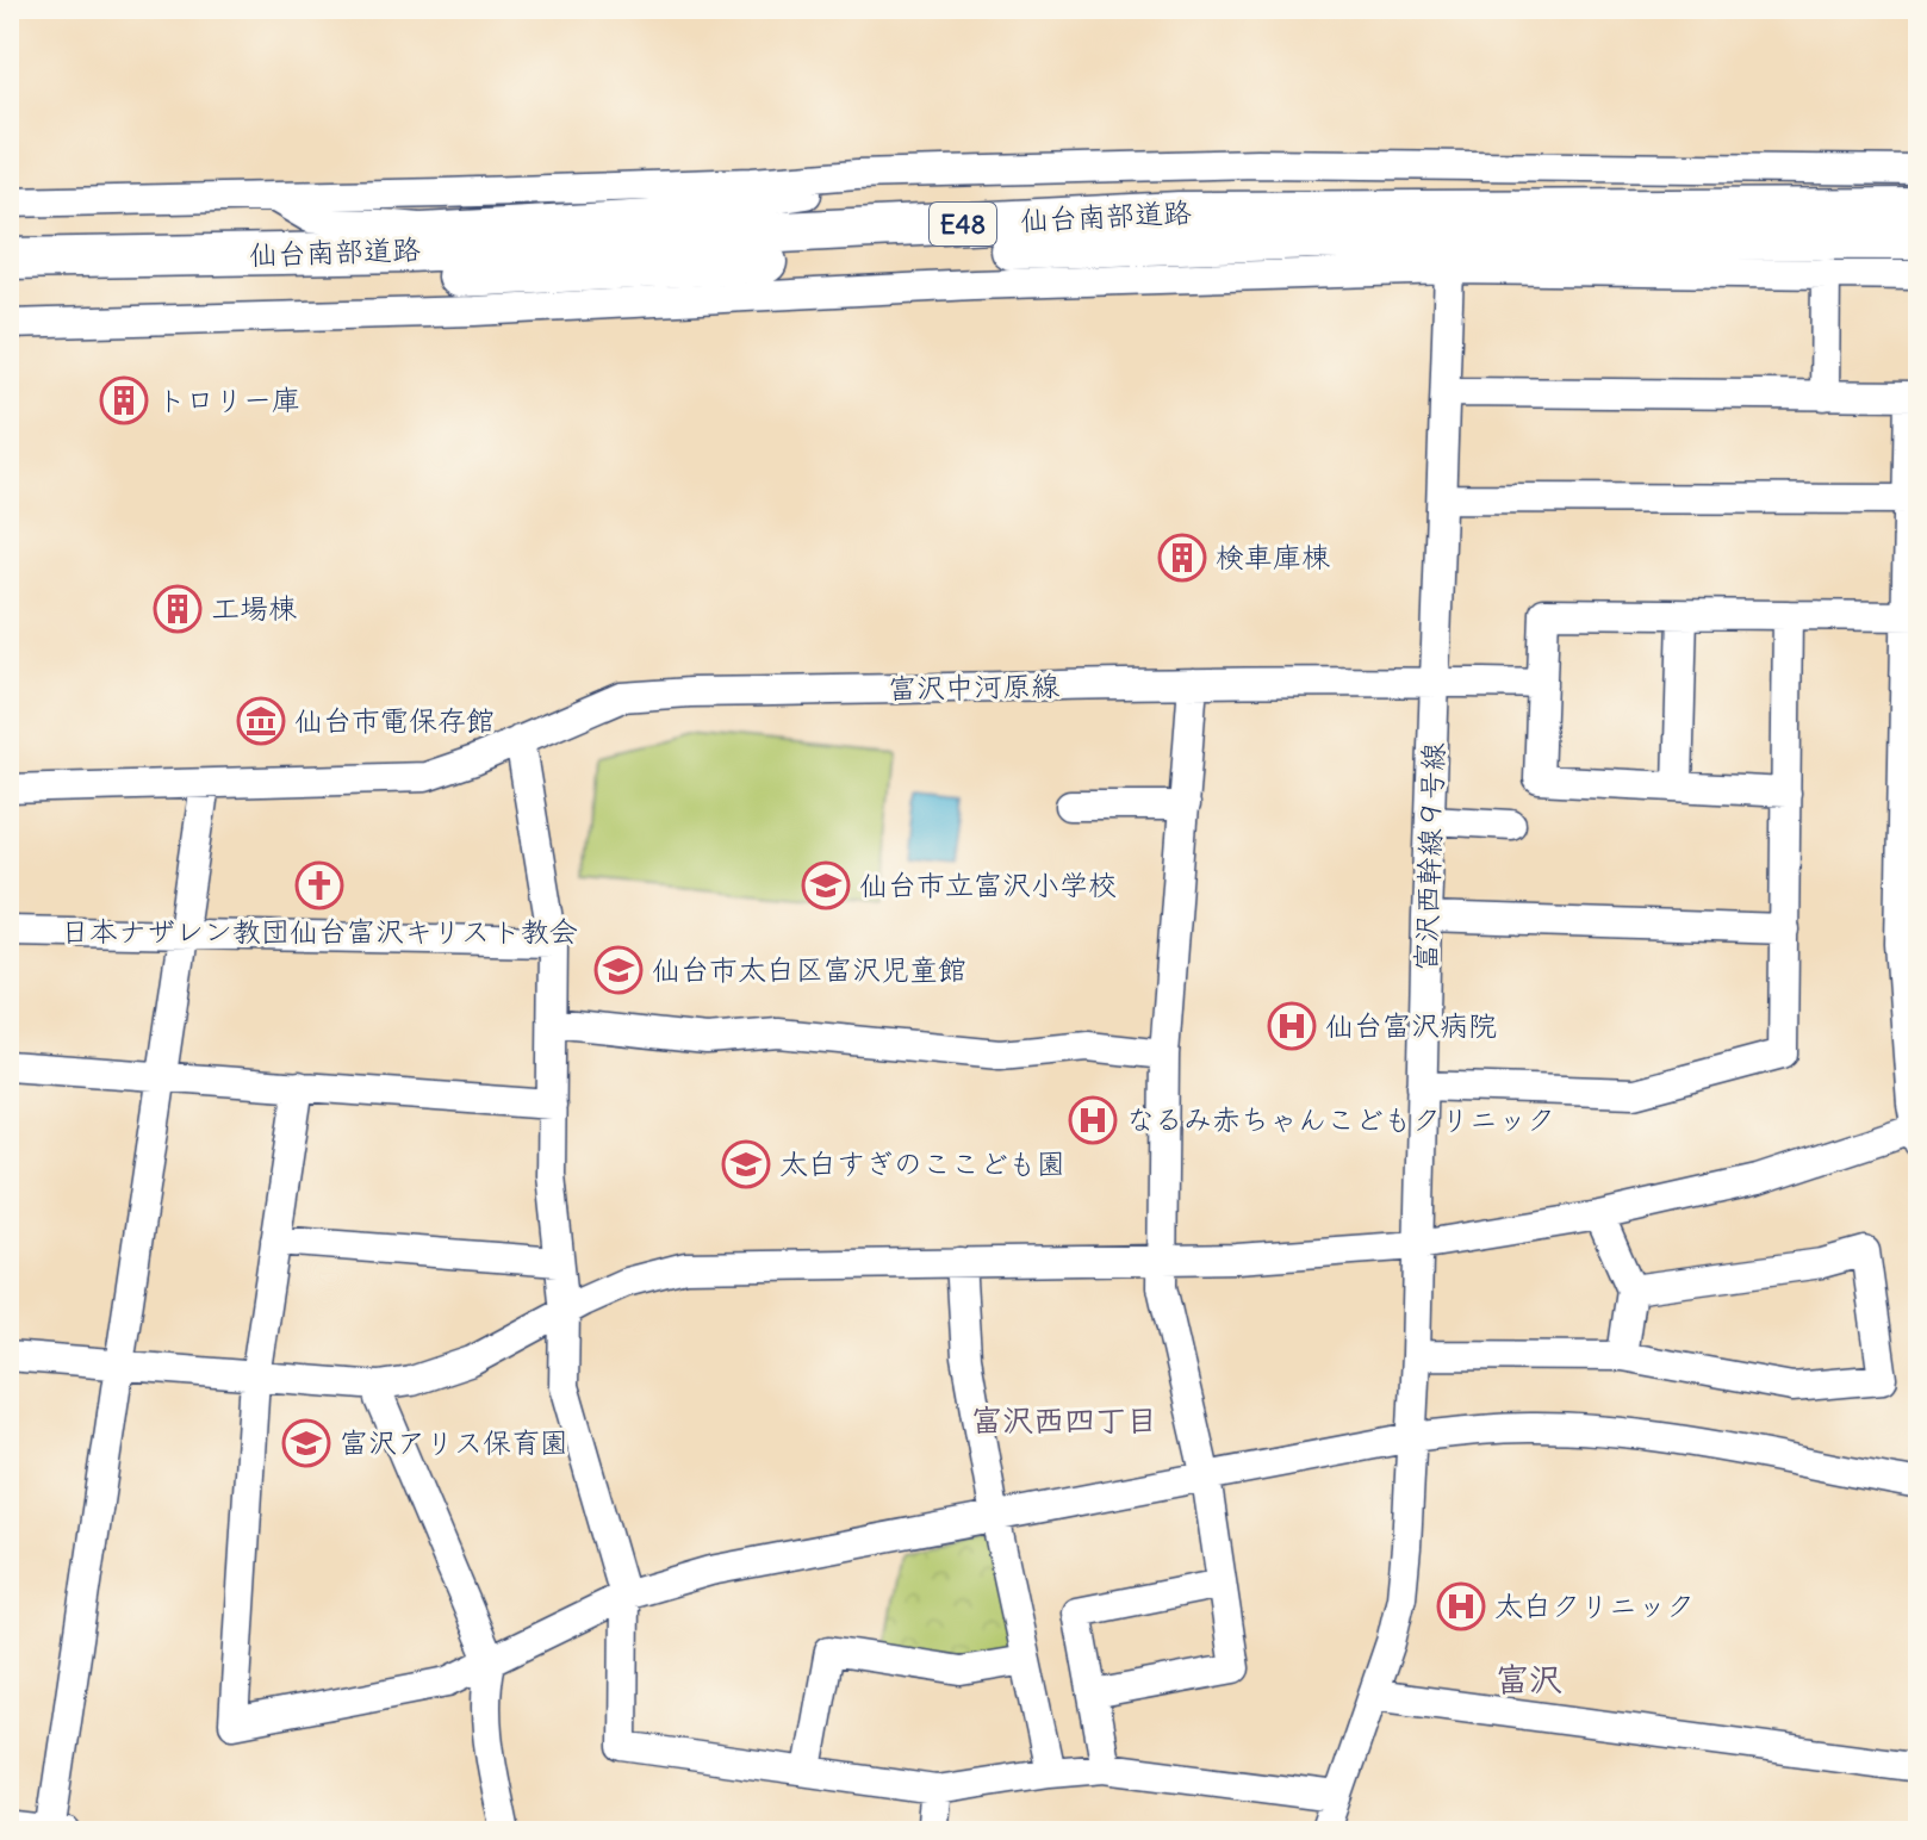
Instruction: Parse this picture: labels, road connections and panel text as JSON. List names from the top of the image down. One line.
{"streets":{"highway":["仙台南部道路","E48"],"street":["富沢中河原線","富沢西幹線９号線"]},"crossings":[["富沢中河原線","富沢西幹線９号線"]],"districts":["富沢西四丁目","富沢"],"places":{"building":["トロリー庫","検車庫棟","工場棟"],"museum":["仙台市電保存館"],"church":["日本ナザレン教団仙台富沢キリスト教会"],"school or university":["仙台市立富沢小学校","仙台市太白区富沢児童館","太白すぎのここども園","富沢アリス保育園"],"hospital":["仙台富沢病院","なるみ赤ちゃんこどもクリニック","太白クリニック"]}}
